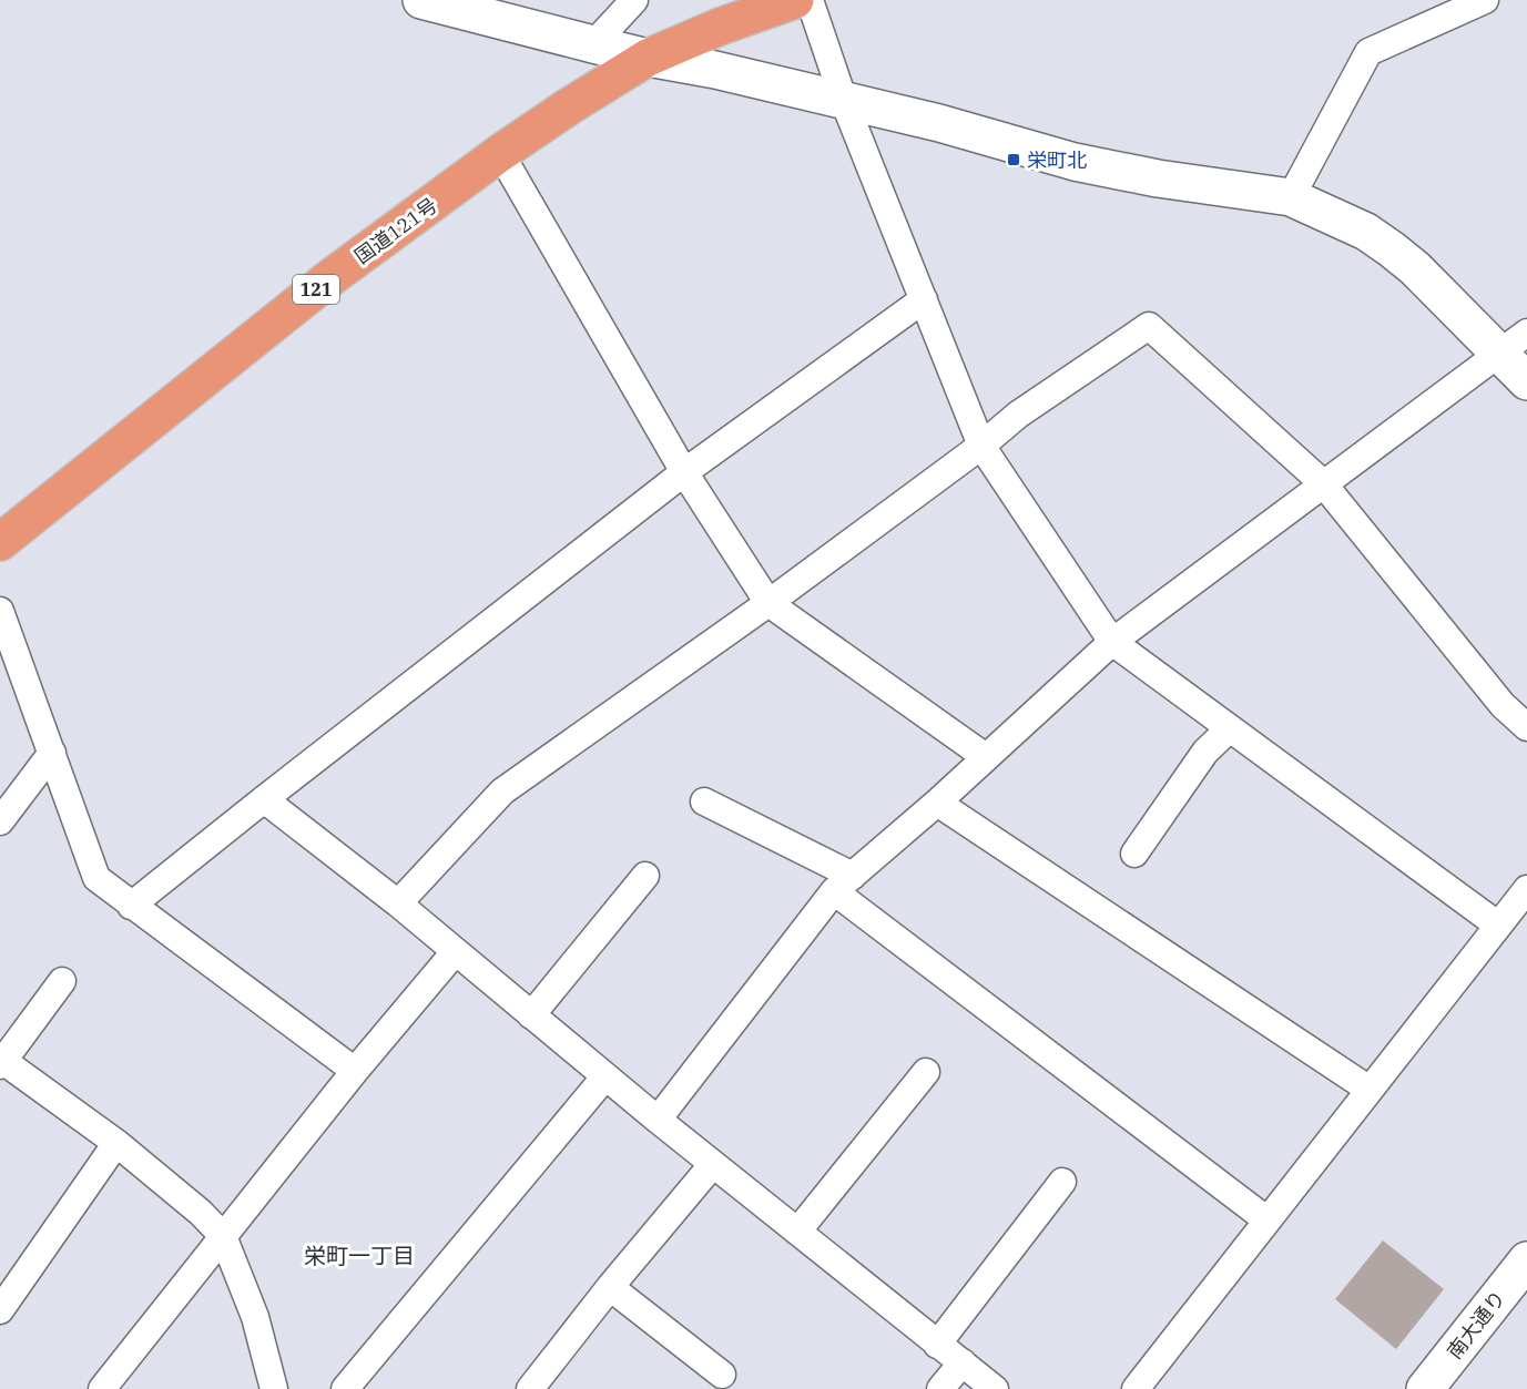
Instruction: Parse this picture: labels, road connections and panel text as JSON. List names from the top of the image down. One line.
{"streets":{"highway":["国道121号","121"],"street":["南大通り"]},"districts":["栄町一丁目"],"places":{"transit":["栄町北"]}}
